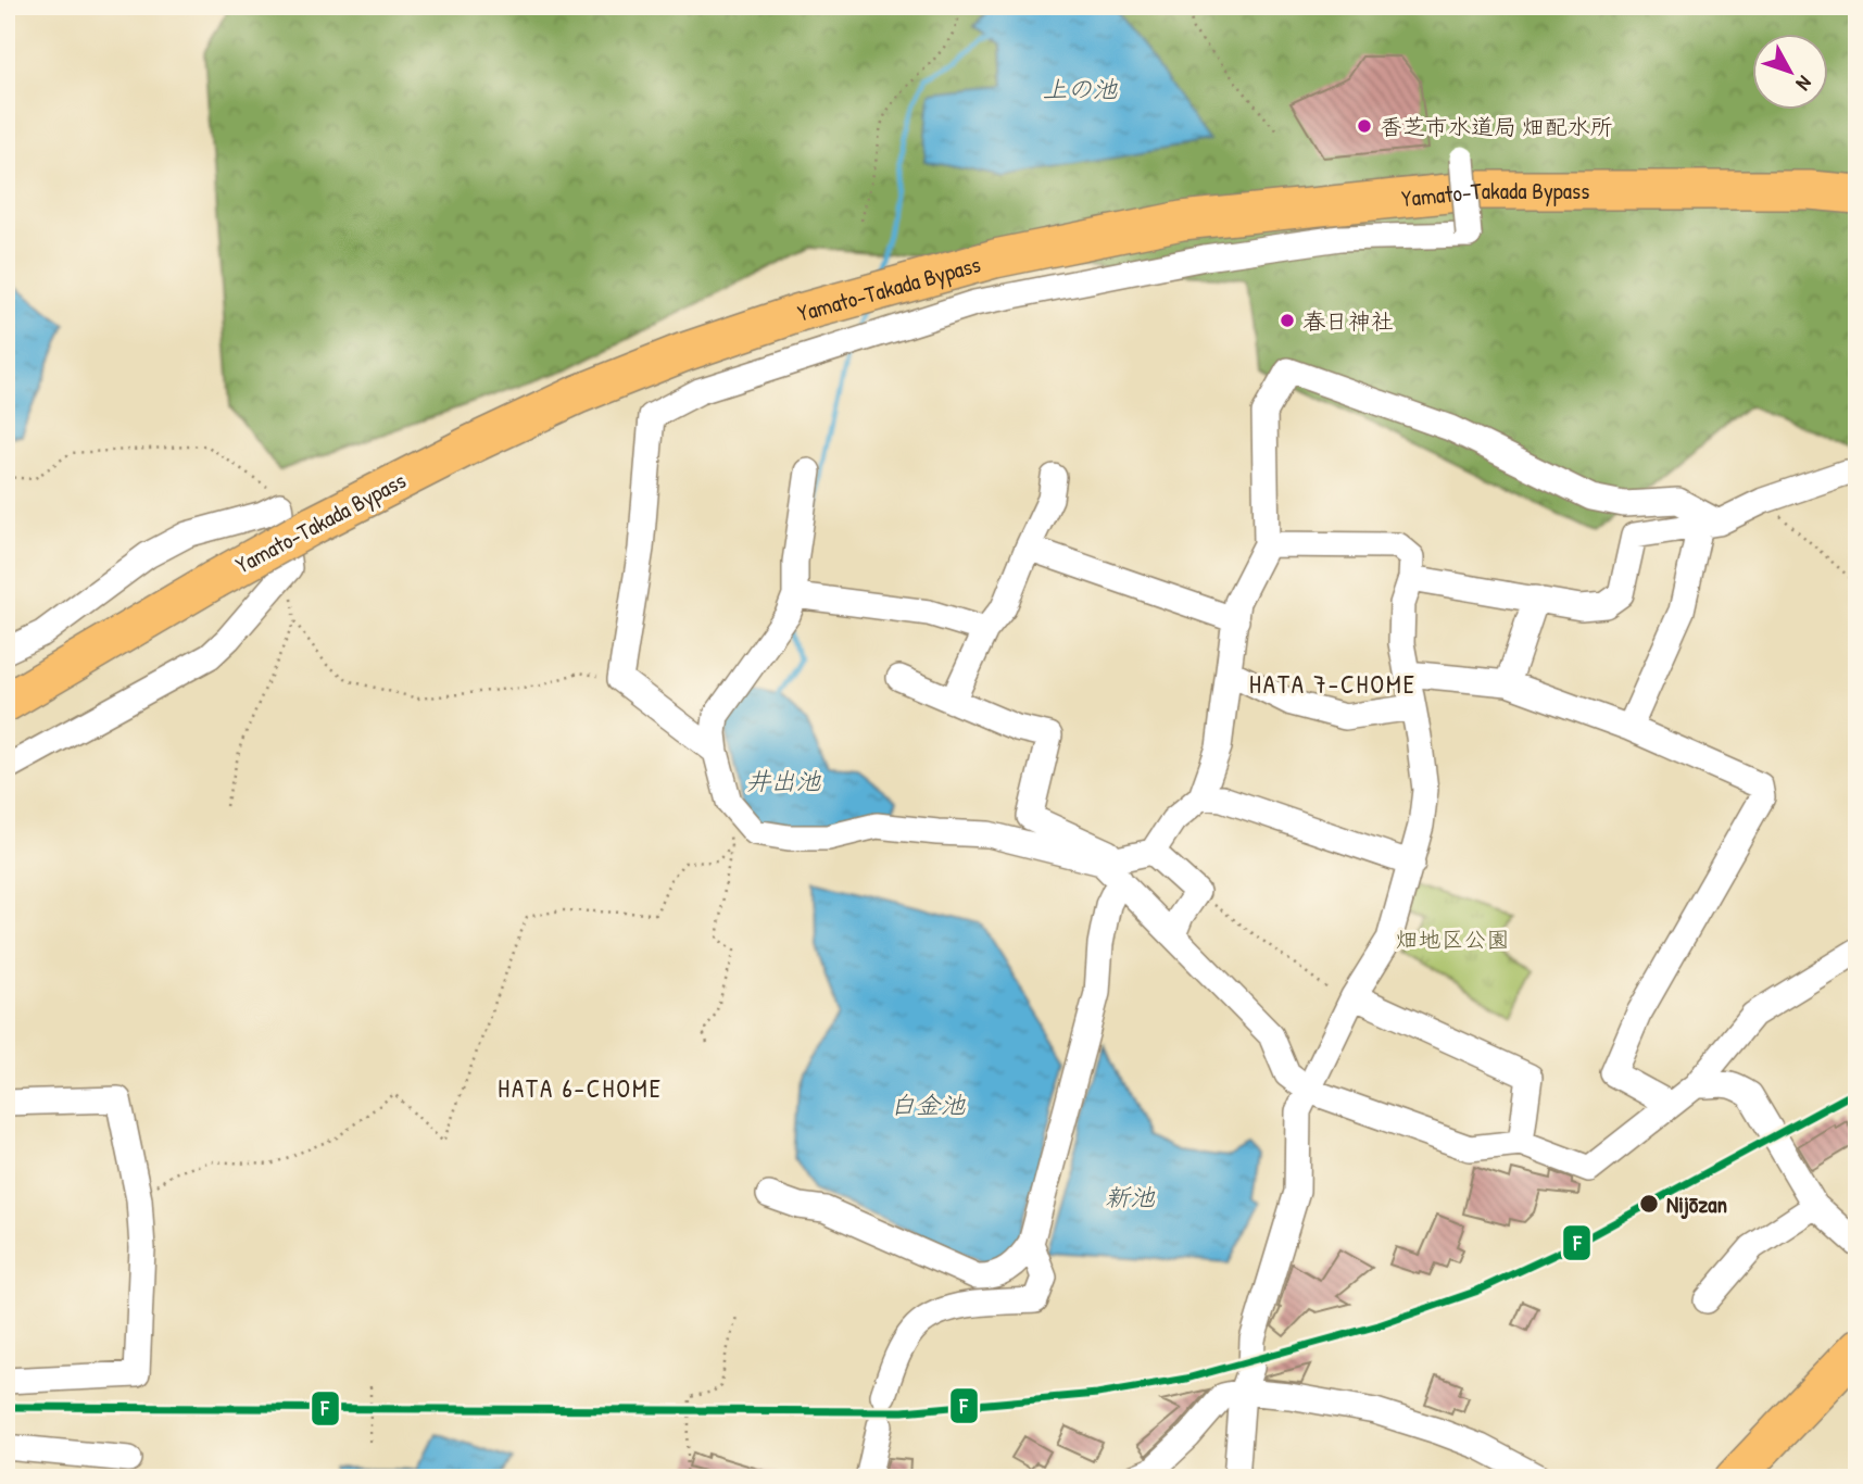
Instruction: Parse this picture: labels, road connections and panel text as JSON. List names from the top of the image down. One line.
{"streets":{"highway":["Yamato-Takada Bypass"]},"districts":["HATA 7-CHOME","HATA 6-CHOME"],"water":["上の池","井出池","白金池","新池"],"parks":["畑地区公園"],"places":["香芝市水道局 畑配水所","春日神社","Nijōzan"],"lines":["transit line F"],"north":"bottom right"}
